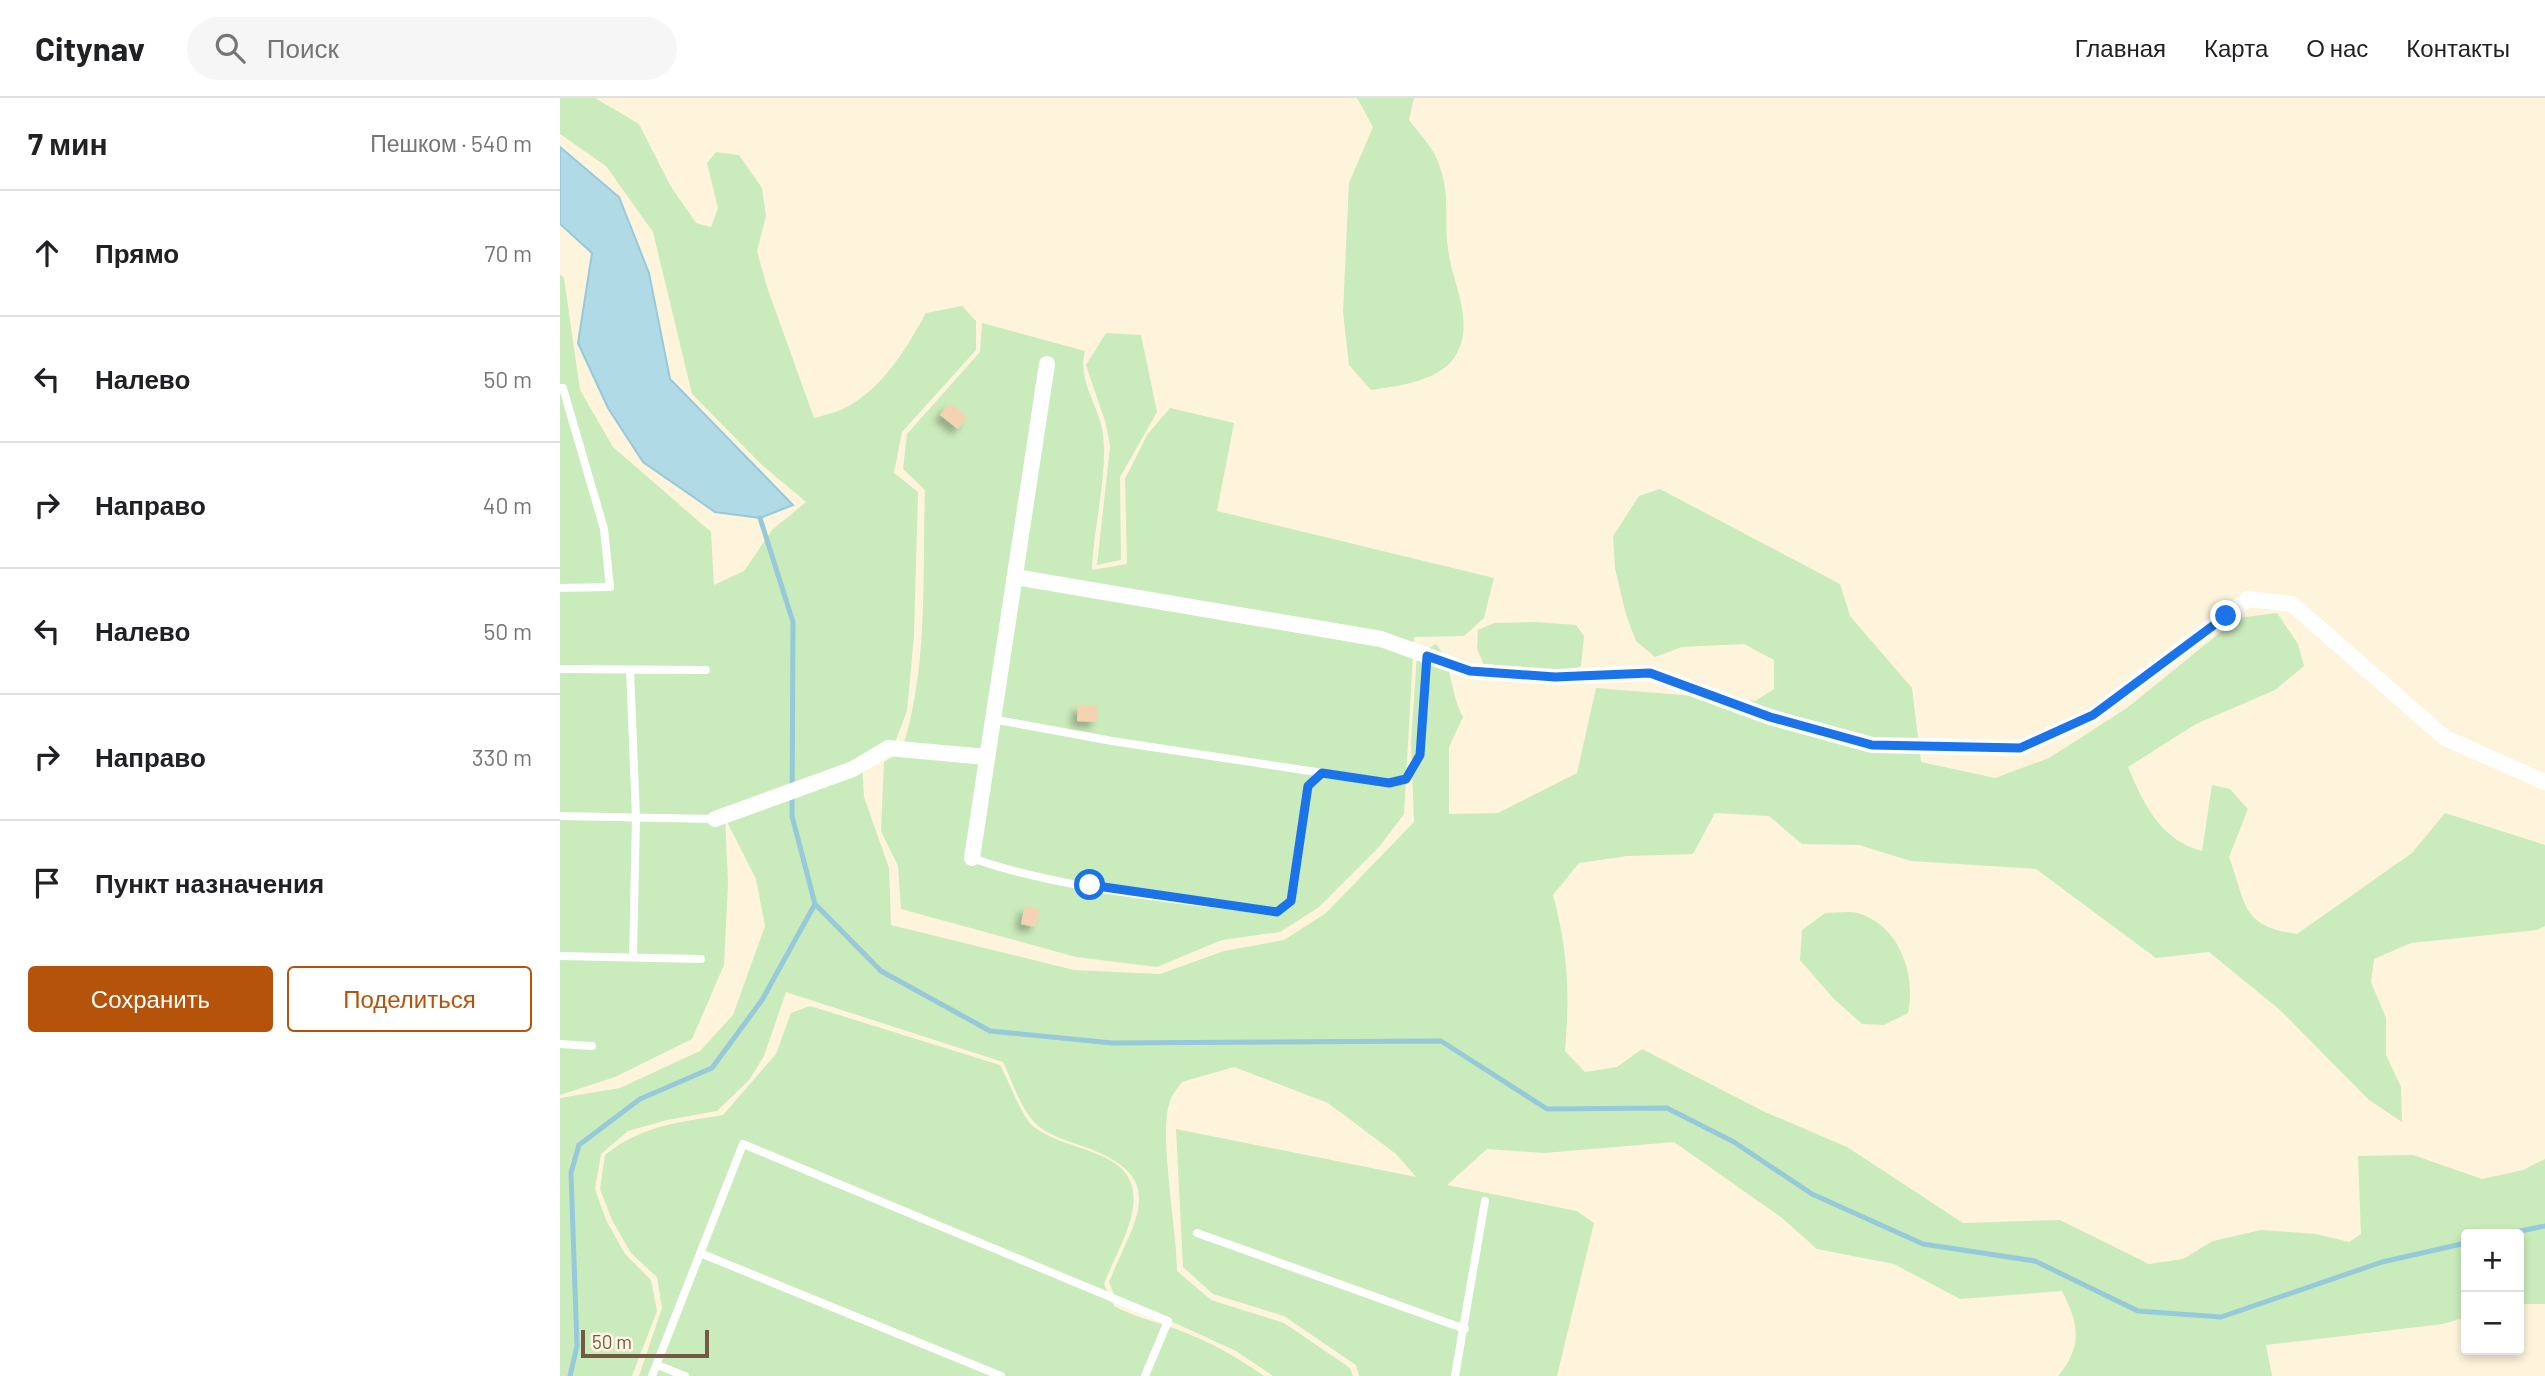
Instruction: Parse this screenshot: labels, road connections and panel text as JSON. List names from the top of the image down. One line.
{"scale_bar":"50 m","page":{"header":"Citynav","search":"Поиск","nav":["Главная","Карта","О нас","Контакты"],"heading":["7 мин","Пешком · 540 m"],"list":[["Прямо","70 m"],["Налево","50 m"],["Направо","40 m"],["Налево","50 m"],["Направо","330 m"],"Пункт назначения"],"buttons":["Сохранить","Поделиться"],"map_buttons":["+","−"],"scale":"50 m"}}
